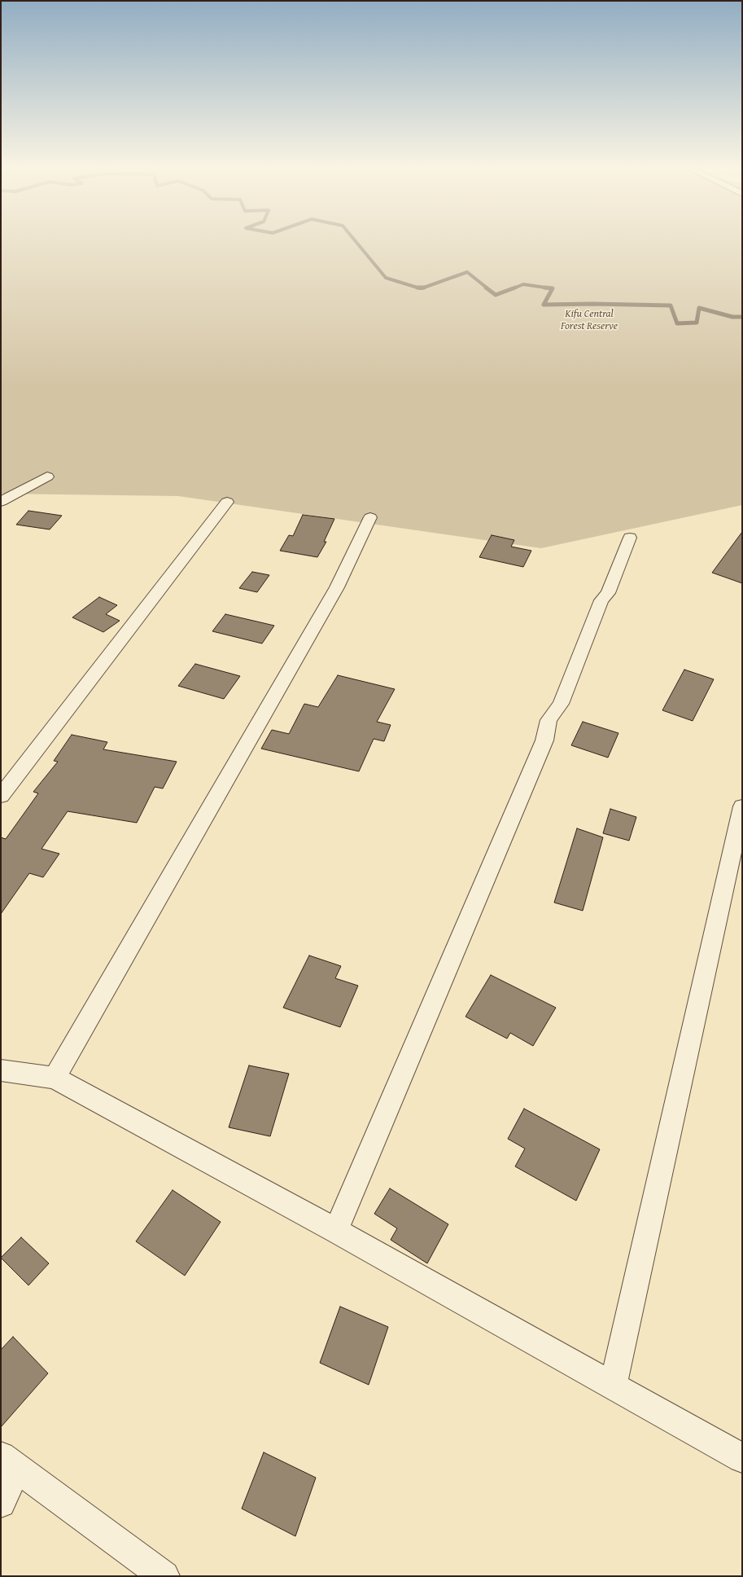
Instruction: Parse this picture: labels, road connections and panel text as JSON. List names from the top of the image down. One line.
{"parks":["Kifu Central Forest Reserve"]}
